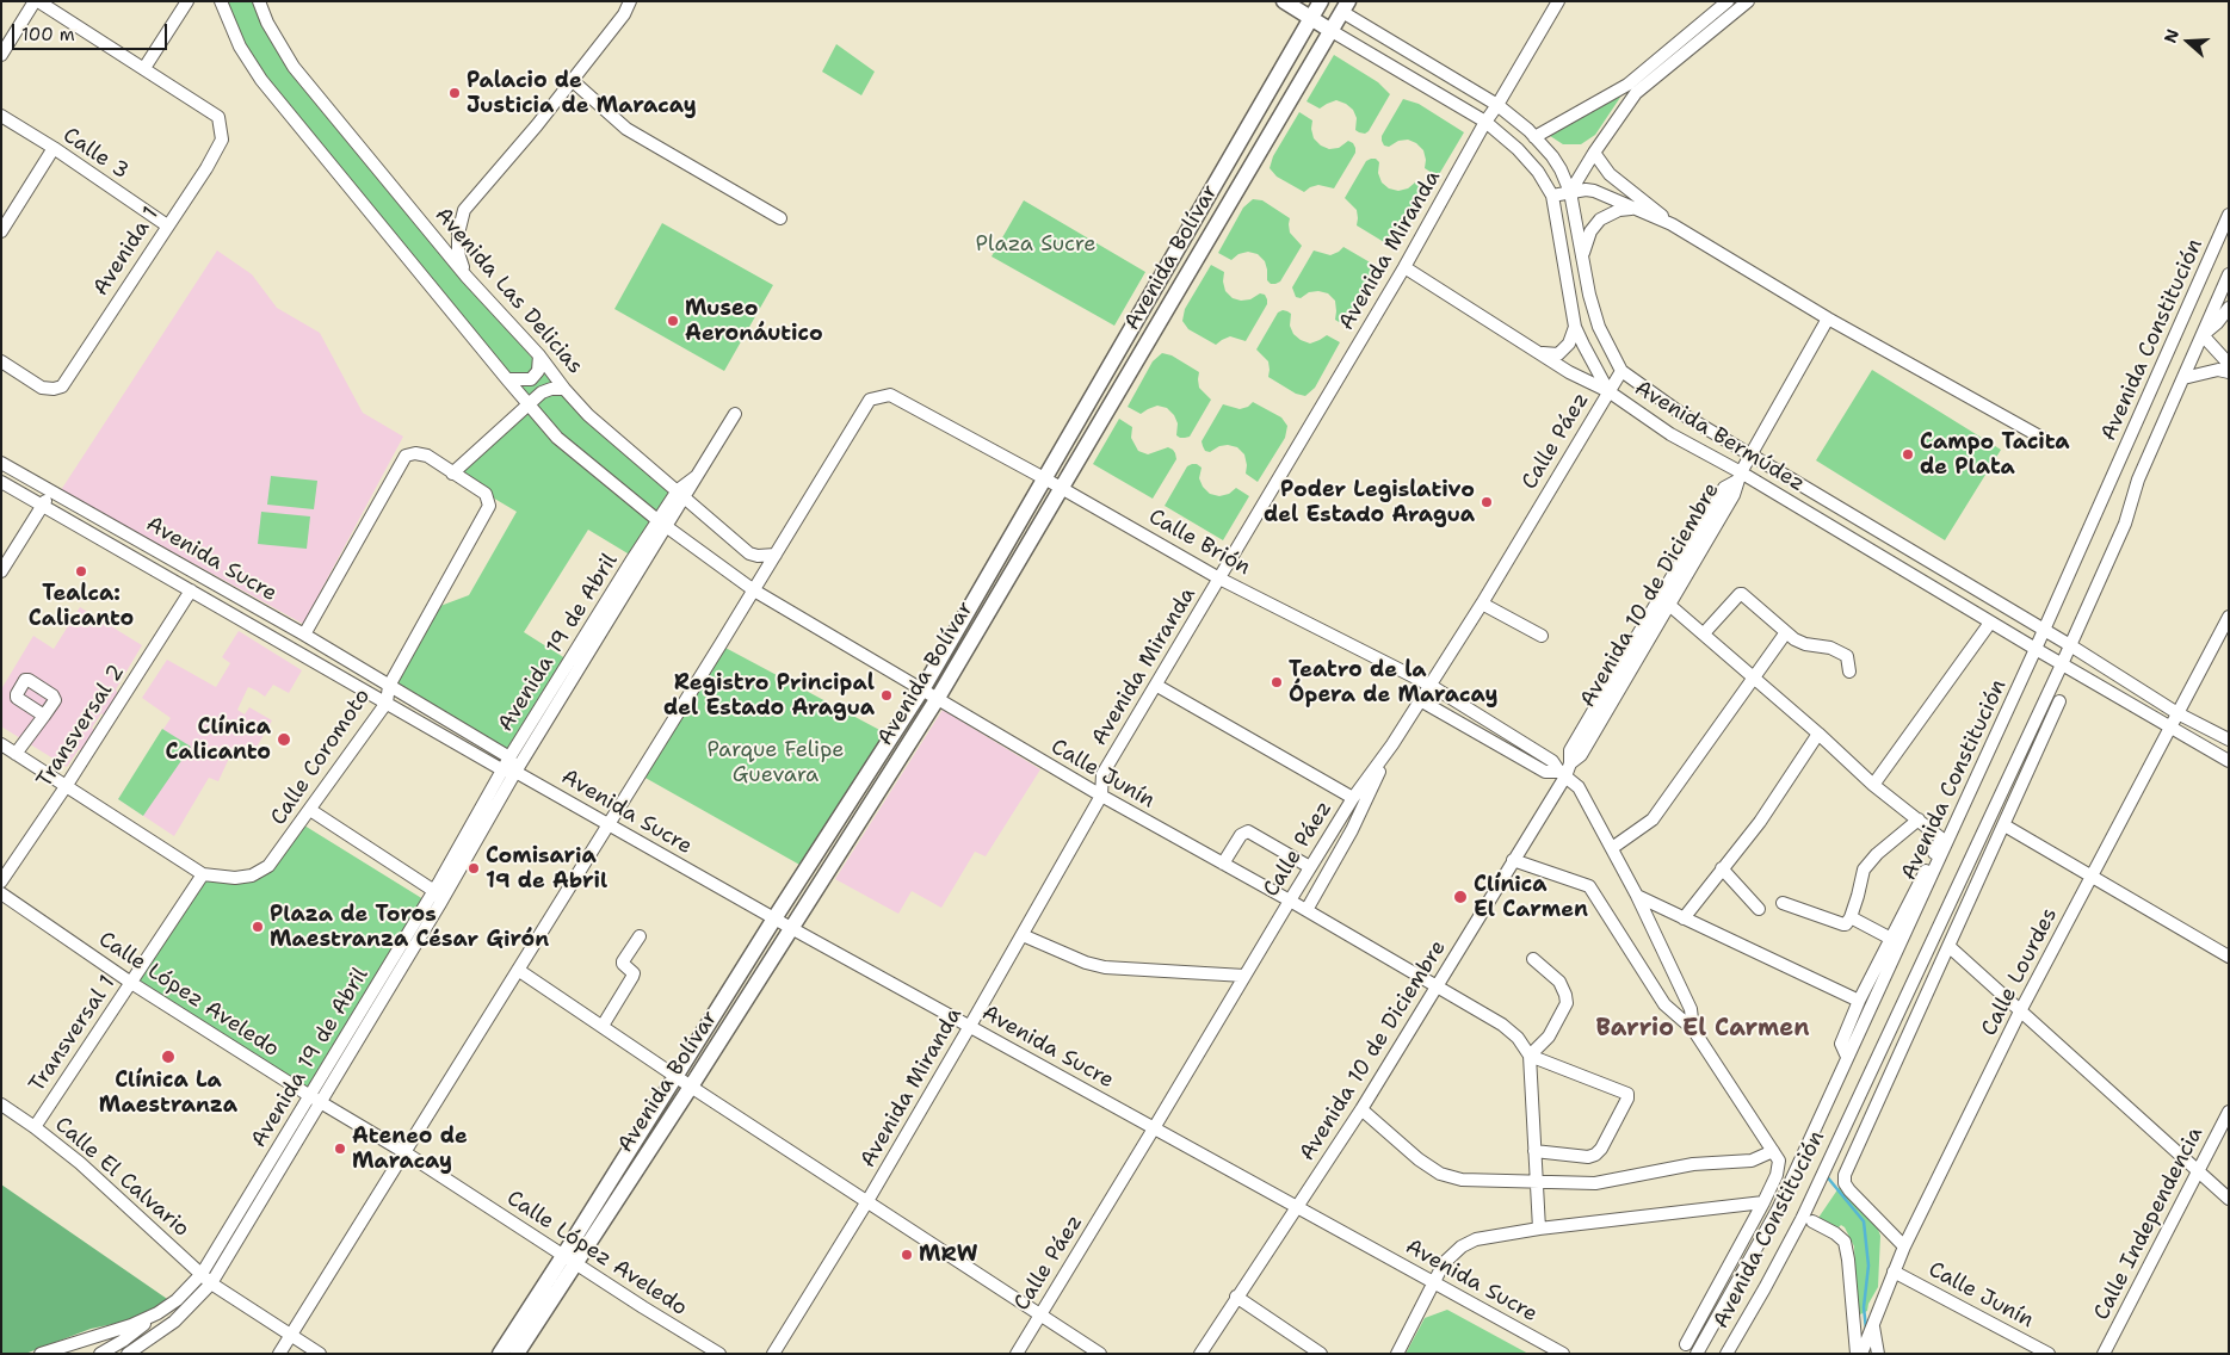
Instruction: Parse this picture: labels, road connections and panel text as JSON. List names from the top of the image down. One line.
{"streets":{"main road":["Avenida Bolívar"],"street":["Calle 3","Avenida Miranda","Avenida 1","Avenida Las Delicias","Avenida Constitución","Avenida Bermúdez","Calle Páez","Calle Brión","Avenida Sucre","Avenida 10 de Diciembre","Avenida 19 de Abril","Transversal 2","Calle Coromoto","Calle Junín","Calle Lourdes","Calle López Aveledo","Transversal 1","Calle El Calvario","Calle Independencia"]},"crossings":[["Calle 3","Avenida 1"],["Avenida Miranda","Avenida Bermúdez"],["Avenida Miranda","Calle Brión"],["Avenida Miranda","Avenida Sucre"],["Avenida Miranda","Calle Junín"],["Avenida Bolívar","Avenida Bermúdez"],["Avenida Bolívar","Calle Brión"],["Avenida Bolívar","Avenida Sucre"],["Avenida Bolívar","Calle Junín"],["Avenida Bolívar","Calle López Aveledo"],["Avenida Las Delicias","Calle Brión"],["Avenida Las Delicias","Avenida 19 de Abril"],["Avenida Constitución","Avenida Bermúdez"],["Avenida Bermúdez","Calle Páez"],["Avenida Bermúdez","Avenida 10 de Diciembre"],["Avenida Bermúdez","Calle Lourdes"],["Calle Páez","Calle Brión"],["Calle Páez","Avenida Sucre"],["Calle Páez","Calle Junín"],["Calle Brión","Avenida Sucre"],["Calle Brión","Avenida 10 de Diciembre"],["Calle Brión","Calle Junín"],["Calle Brión","Calle López Aveledo"],["Calle Brión","Calle El Calvario"],["Avenida Sucre","Avenida 10 de Diciembre"],["Avenida Sucre","Avenida 19 de Abril"],["Avenida Sucre","Transversal 2"],["Avenida Sucre","Calle Coromoto"],["Avenida 10 de Diciembre","Calle Junín"],["Avenida 19 de Abril","Calle López Aveledo"],["Avenida 19 de Abril","Calle El Calvario"],["Transversal 2","Calle Coromoto"],["Calle Coromoto","Transversal 1"],["Calle Junín","Calle Lourdes"],["Calle López Aveledo","Transversal 1"],["Transversal 1","Calle El Calvario"]],"districts":["Barrio El Carmen"],"parks":["Plaza Sucre","Parque Felipe Guevara"],"places":["Palacio de Justicia de Maracay","Museo Aeronáutico","Campo Tacita de Plata","Poder Legislativo del Estado Aragua","Tealca: Calicanto","Teatro de la Ópera de Maracay","Registro Principal del Estado Aragua","Clínica Calicanto","Comisaria 19 de Abril","Clínica El Carmen","Plaza de Toros Maestranza César Girón","Clínica La Maestranza","Ateneo de Maracay","MRW"],"scale_bar":"100 m","north":"left"}
